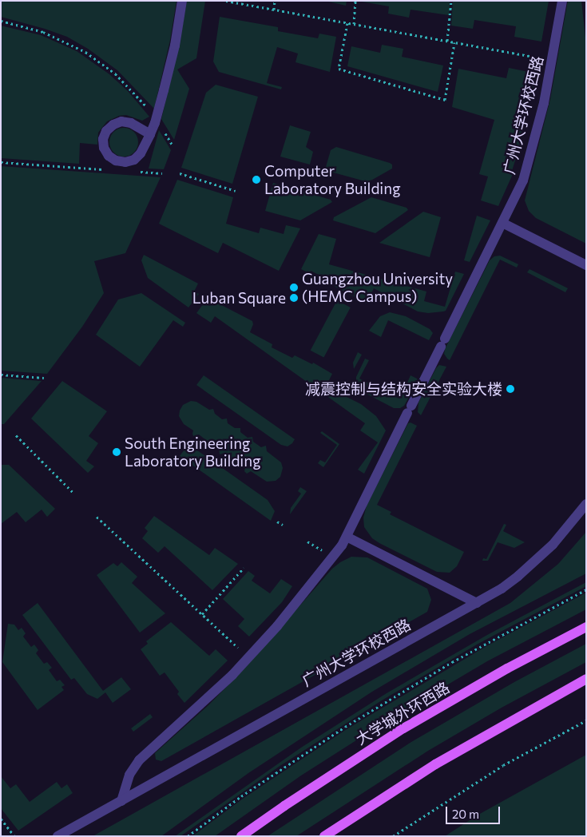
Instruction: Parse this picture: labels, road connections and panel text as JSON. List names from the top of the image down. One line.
{"streets":{"main road":["大学城外环西路"],"lane":["广州大学环校西路"]},"places":["Computer Laboratory Building","Guangzhou University (HEMC Campus)","Luban Square","减震控制与结构安全实验大楼","South Engineering Laboratory Building"],"scale_bar":"20 m"}
